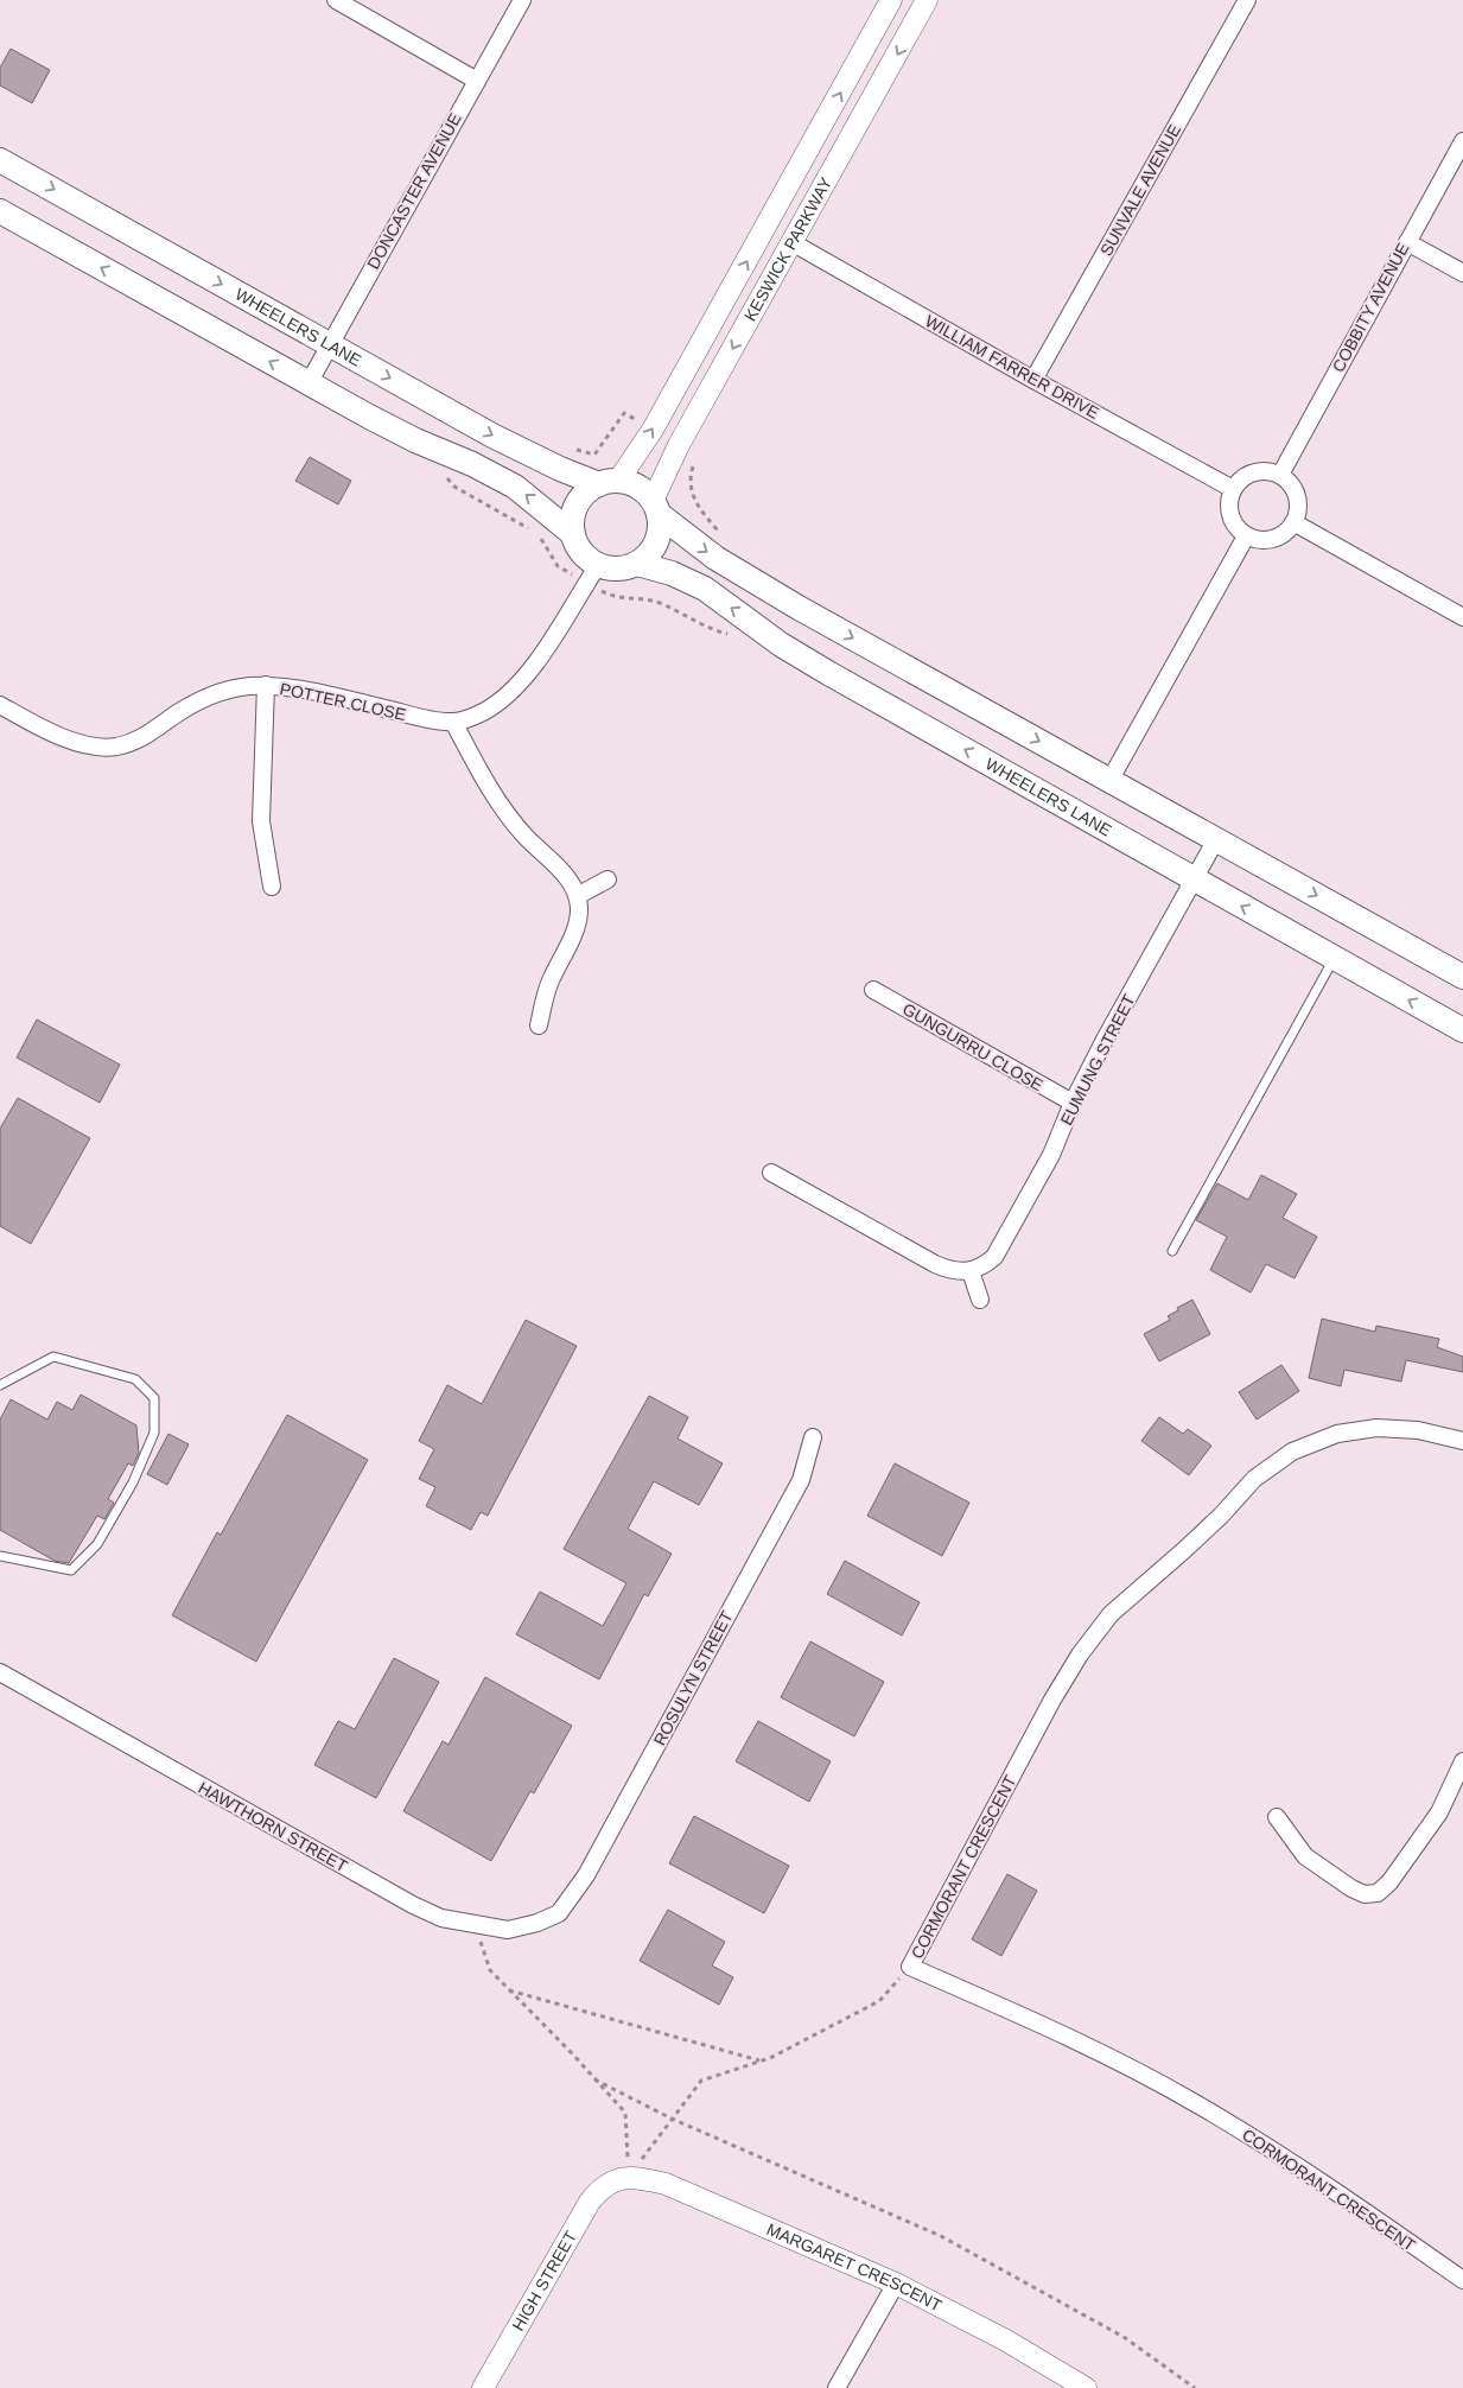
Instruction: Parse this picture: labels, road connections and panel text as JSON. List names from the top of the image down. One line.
{"streets":{"main road":["WHEELERS LANE"],"street":["SUNVALE AVENUE","DONCASTER AVENUE","KESWICK PARKWAY","COBBITY AVENUE","WILLIAM FARRER DRIVE","POTTER CLOSE","GUNGURRU CLOSE","EUMUNG STREET","ROSULYN STREET","HAWTHORN STREET","CORMORANT CRESCENT","MARGARET CRESCENT","HIGH STREET"]},"crossings":[["SUNVALE AVENUE","WILLIAM FARRER DRIVE"],["DONCASTER AVENUE","WHEELERS LANE"],["KESWICK PARKWAY","WHEELERS LANE"],["KESWICK PARKWAY","WILLIAM FARRER DRIVE"],["KESWICK PARKWAY","POTTER CLOSE"],["COBBITY AVENUE","WILLIAM FARRER DRIVE"],["WHEELERS LANE","POTTER CLOSE"],["WHEELERS LANE","EUMUNG STREET"],["GUNGURRU CLOSE","EUMUNG STREET"],["ROSULYN STREET","HAWTHORN STREET"],["MARGARET CRESCENT","HIGH STREET"]]}
